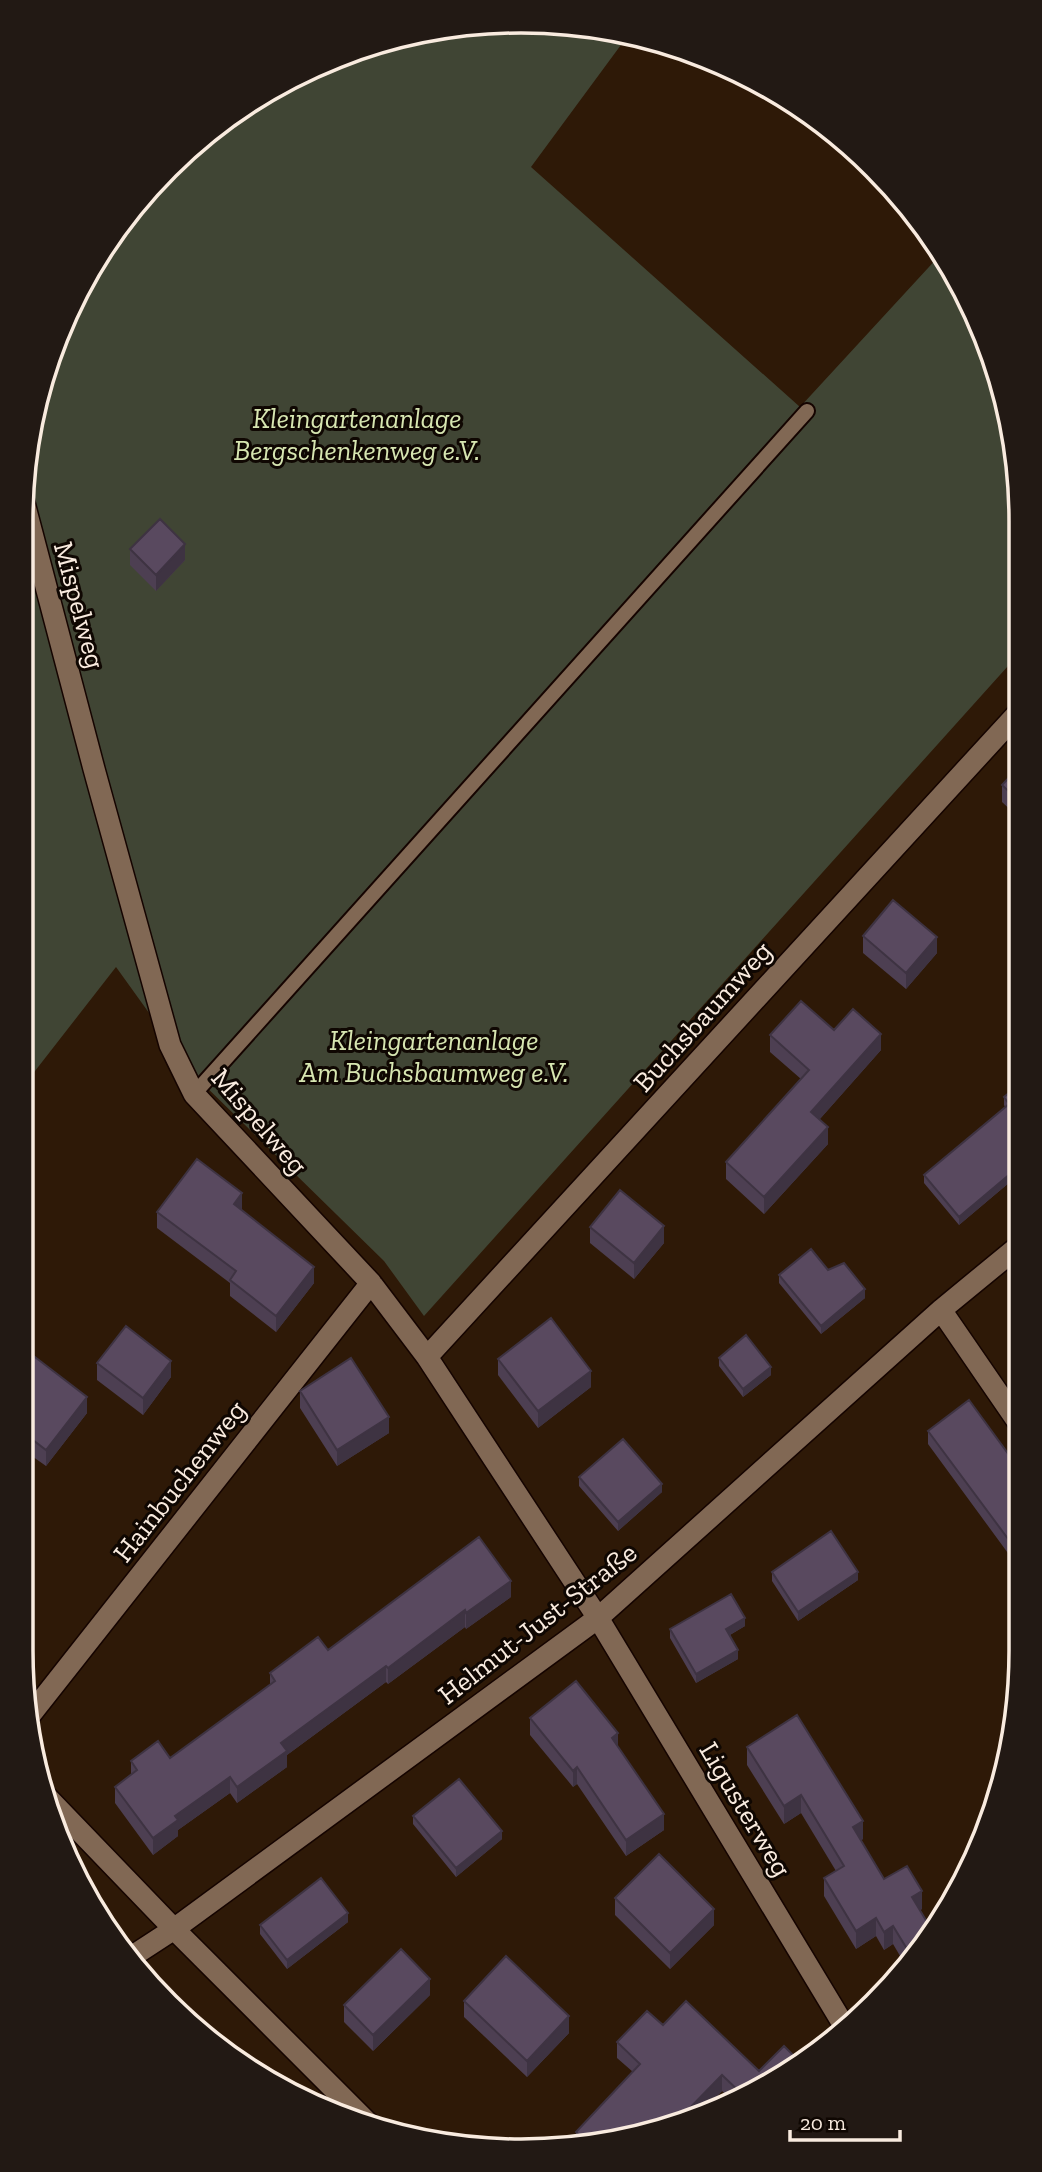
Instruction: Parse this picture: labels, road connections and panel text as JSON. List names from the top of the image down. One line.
{"streets":{"street":["Mispelweg","Buchsbaumweg","Hainbuchenweg","Helmut-Just-Straße","Ligusterweg"]},"crossings":[["Mispelweg","Buchsbaumweg"],["Mispelweg","Hainbuchenweg"],["Mispelweg","Helmut-Just-Straße"],["Mispelweg","Ligusterweg"],["Helmut-Just-Straße","Ligusterweg"]],"parks":["Kleingartenanlage Bergschenkenweg e.V.","Kleingartenanlage Am Buchsbaumweg e.V."],"scale_bar":"20 m"}
